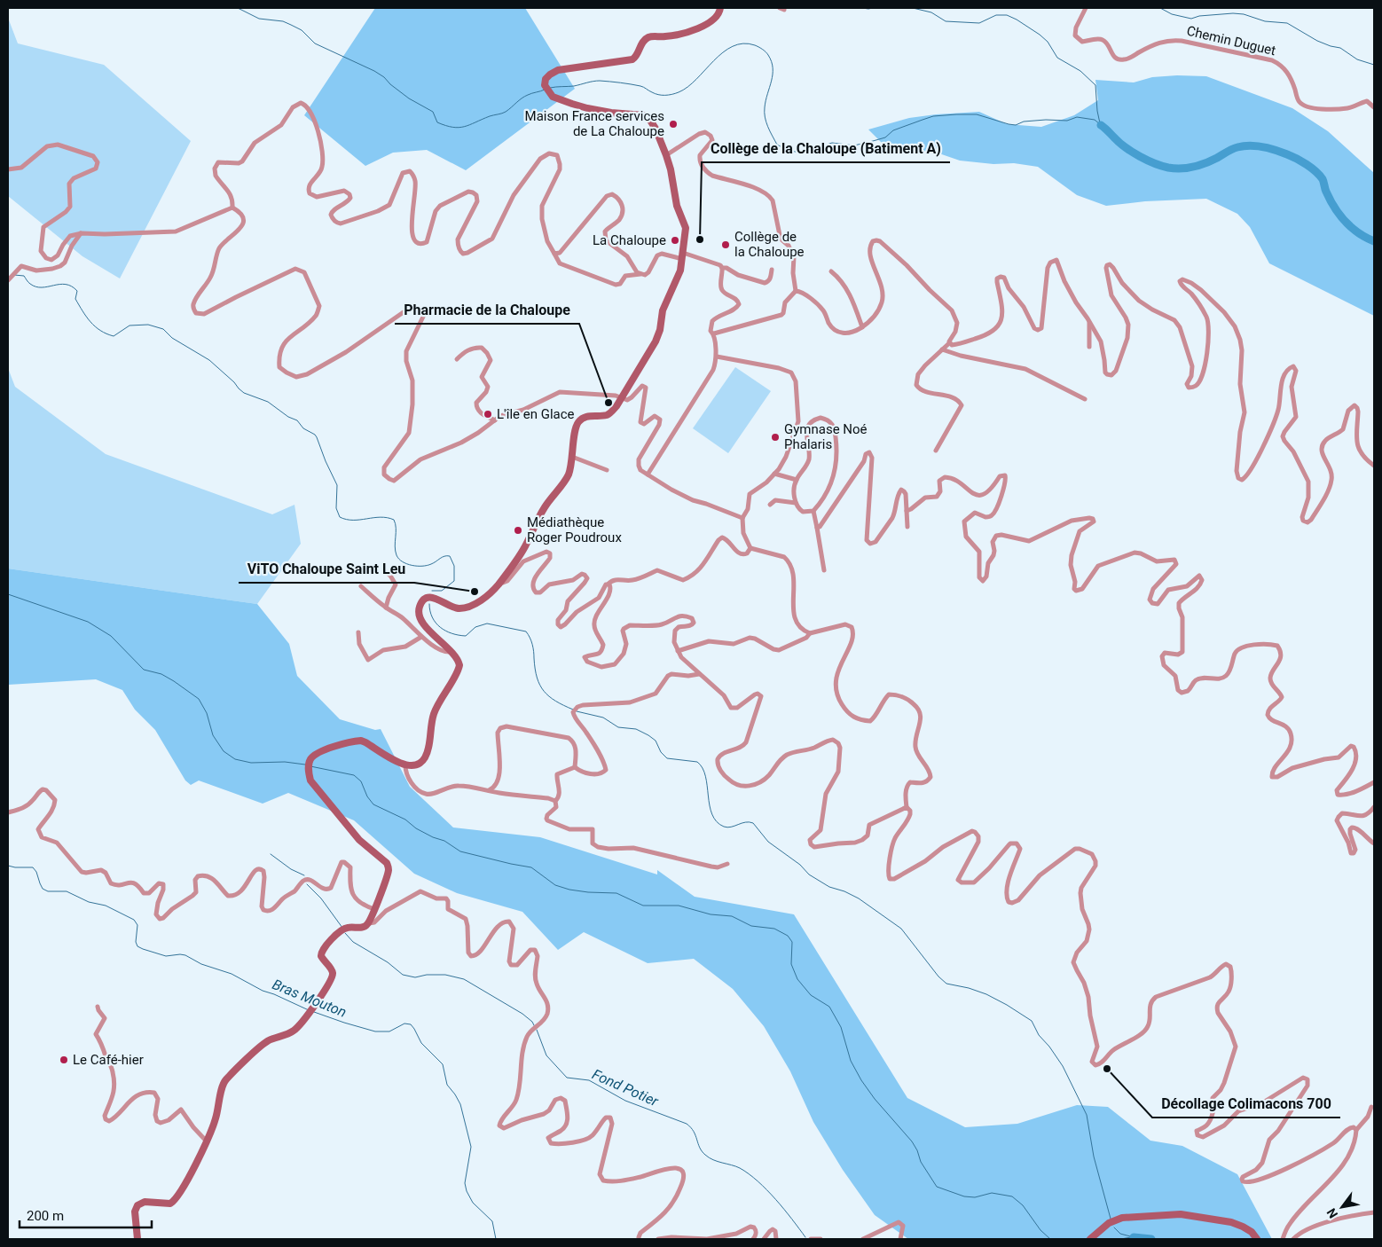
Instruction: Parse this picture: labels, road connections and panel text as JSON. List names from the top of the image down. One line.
{"streets":{"street":["Chemin Duguet"]},"water":["Bras Mouton","Fond Potier"],"places":["Maison France services de La Chaloupe","Collège de la Chaloupe (Batiment A)","La Chaloupe","Collège de la Chaloupe","Pharmacie de la Chaloupe","L'île en Glace","Gymnase Noé Phalaris","Médiathèque Roger Poudroux","ViTO Chaloupe Saint Leu","Le Café-hier","Décollage Colimacons 700"],"scale_bar":"200 m","north":"bottom left"}
